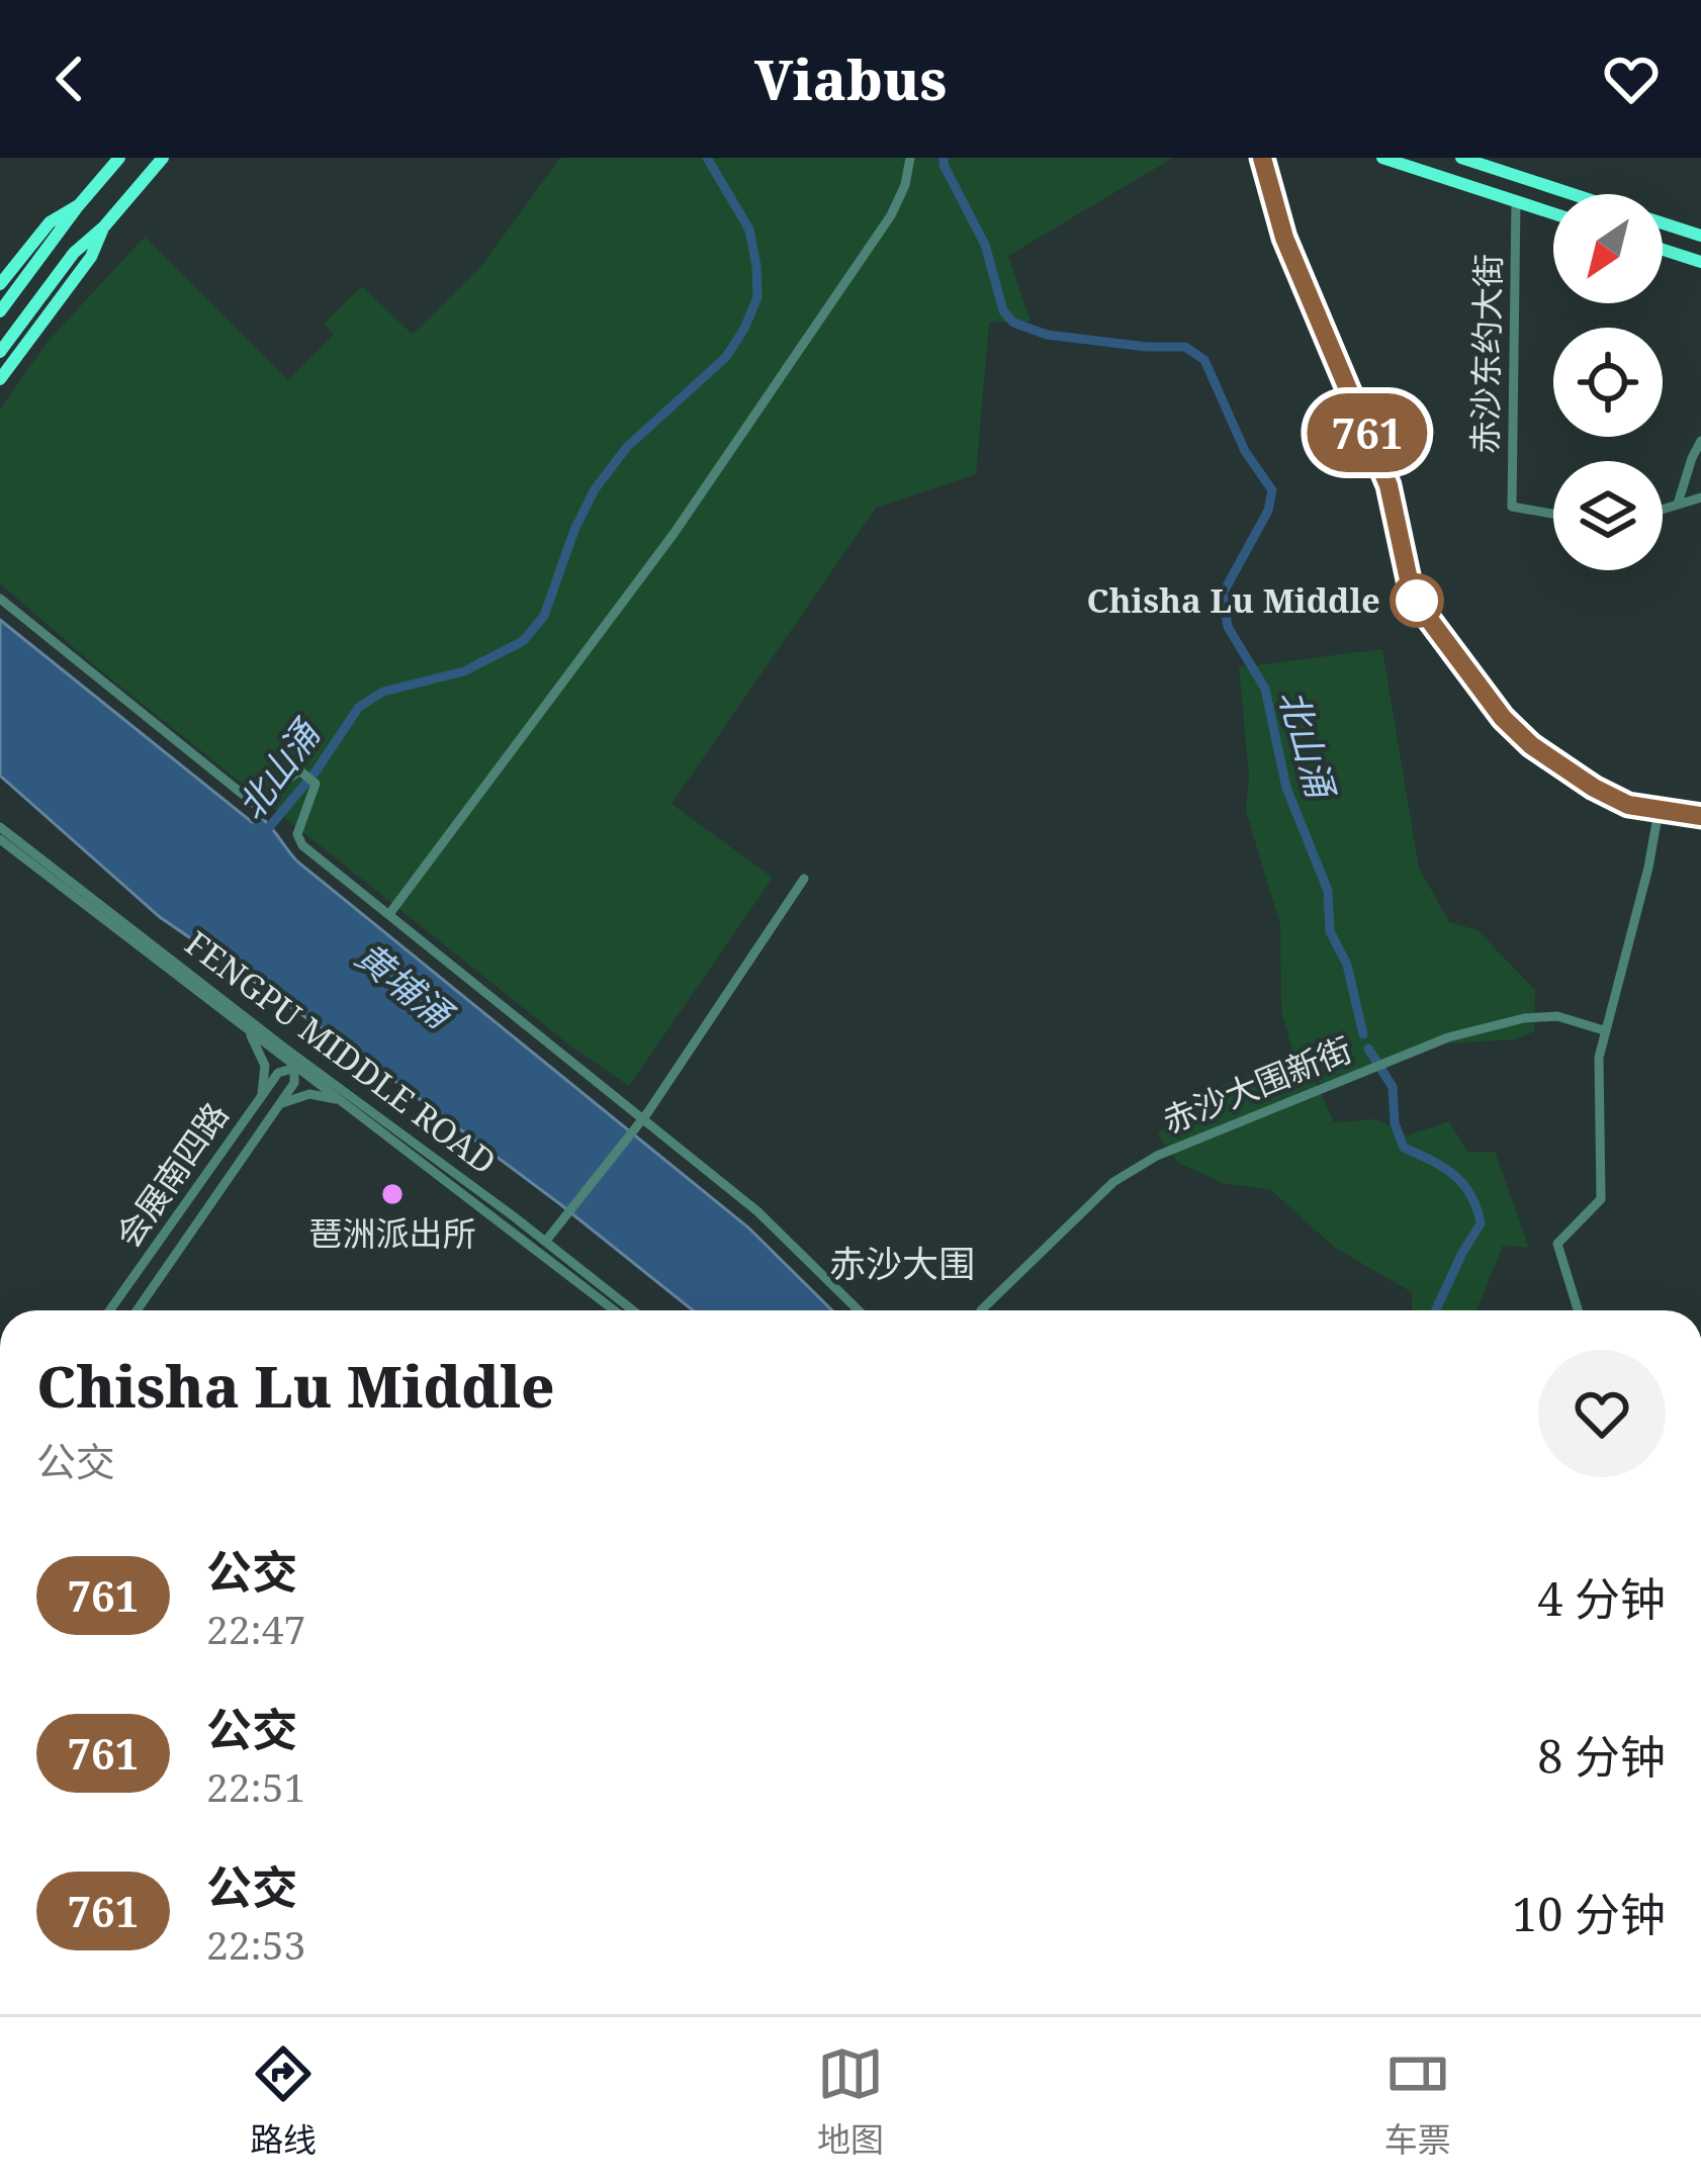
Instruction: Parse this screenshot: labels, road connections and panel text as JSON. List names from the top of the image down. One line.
{"streets":{"street":["赤沙东约大街","FENGPU MIDDLE ROAD","赤沙大围新街","会展南四路"]},"crossings":[["FENGPU MIDDLE ROAD","会展南四路"]],"districts":["赤沙大围"],"water":["北山涌","黄埔涌"],"places":["Chisha Lu Middle","琶洲派出所"],"lines":["bus line 761"],"north":"bottom left","page":{"header":"Viabus","on_map":"761","heading":["Chisha Lu Middle","公交"],"list":[{"mark":"761","name":"公交","note":"22:47","value":"4 分钟"},{"mark":"761","name":"公交","note":"22:51","value":"8 分钟"},{"mark":"761","name":"公交","note":"22:53","value":"10 分钟"}],"tabs":["路线","地图","车票"]}}
